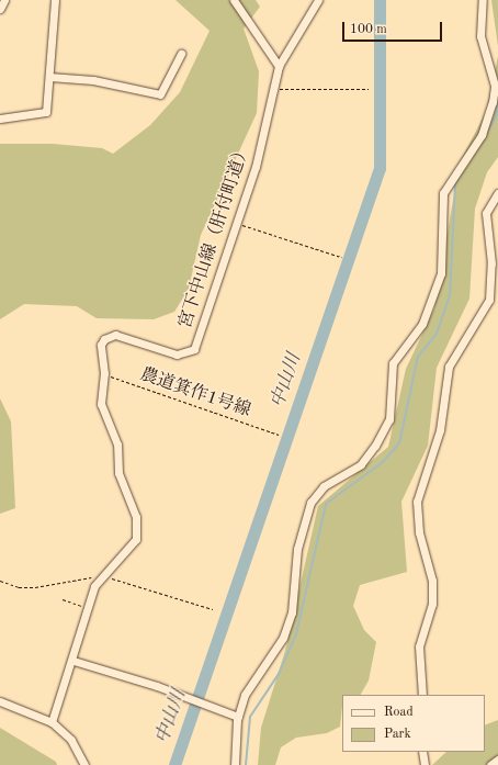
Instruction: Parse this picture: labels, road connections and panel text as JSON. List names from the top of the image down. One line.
{"streets":{"street":["宮下中山線（肝付町道）"],"path":["農道箕作1号線"]},"crossings":[["宮下中山線（肝付町道）","農道箕作1号線"]],"water":["中山川"],"legend":["Road","Park"],"scale_bar":"100 m"}
